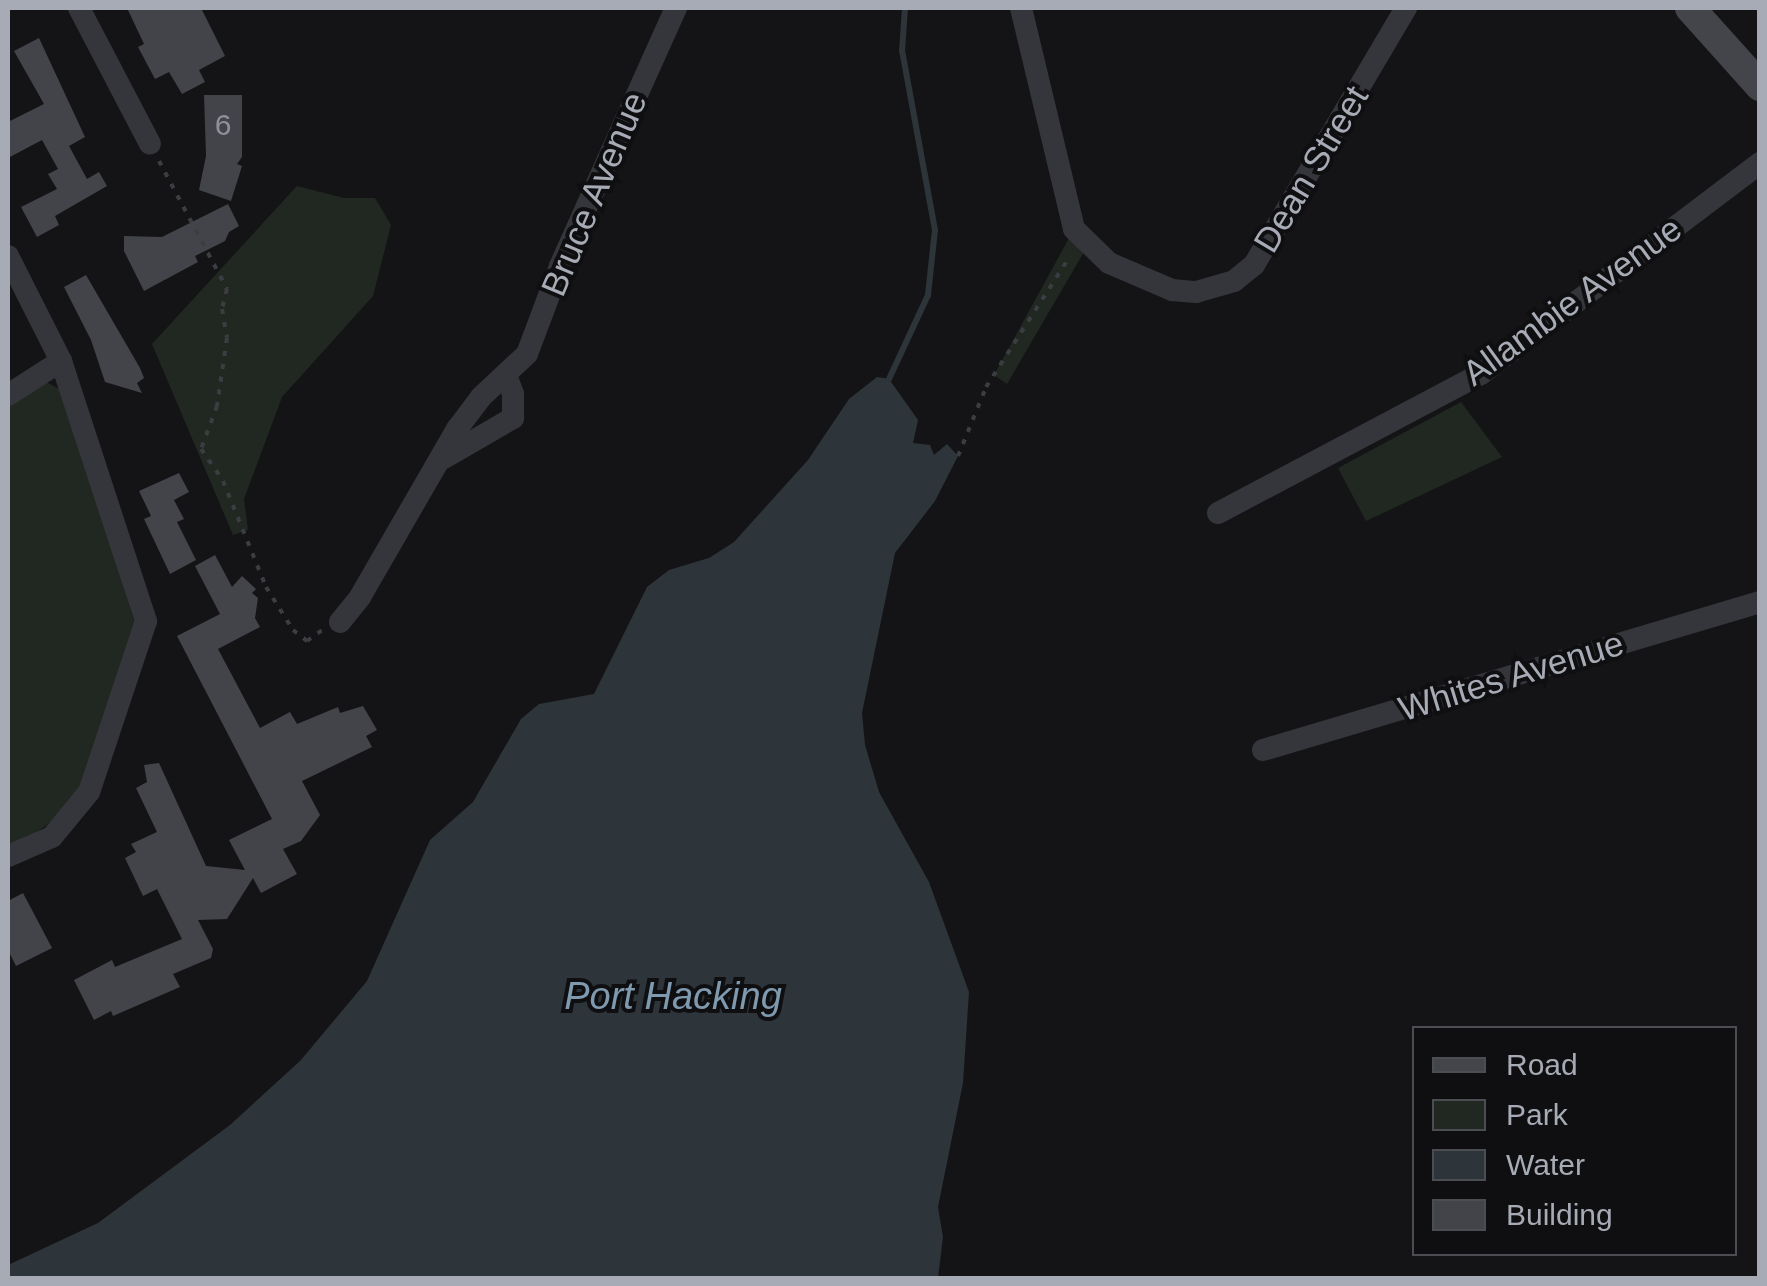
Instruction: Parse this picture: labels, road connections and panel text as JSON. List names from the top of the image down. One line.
{"streets":{"street":["Dean Street","Bruce Avenue","Allambie Avenue","Whites Avenue"]},"water":["Port Hacking"],"house_numbers":["6"],"legend":["Road","Park","Water","Building"]}
